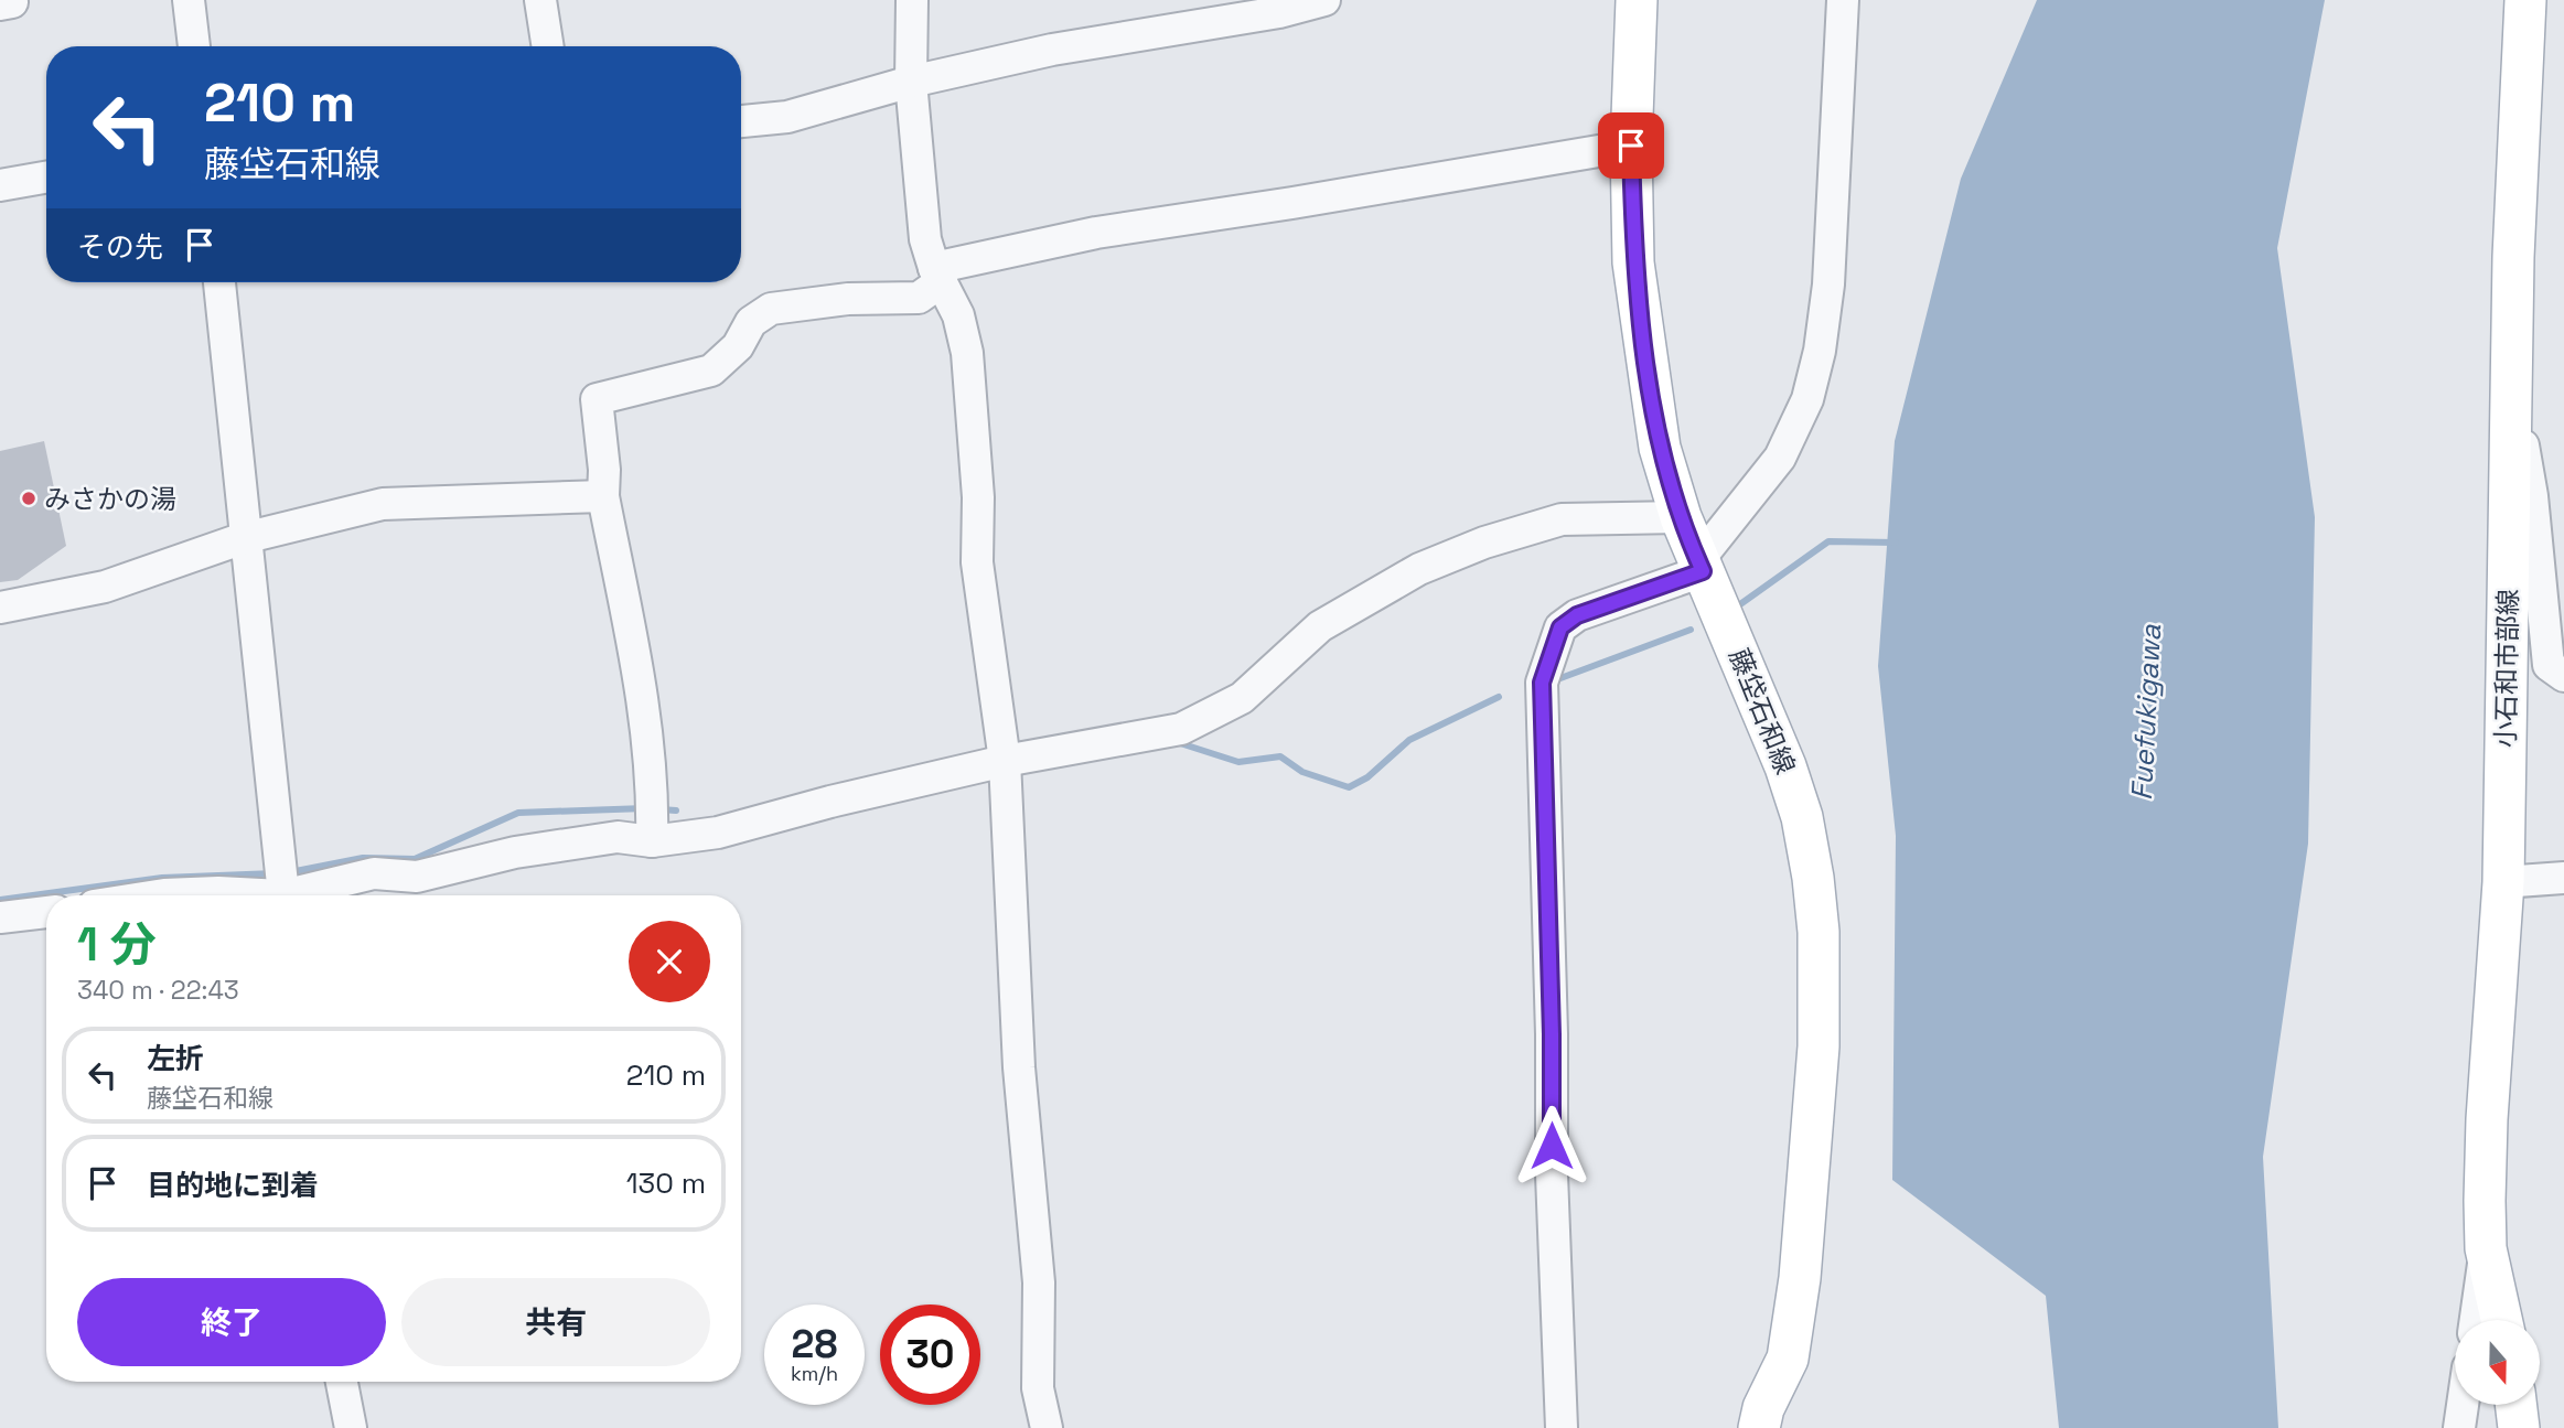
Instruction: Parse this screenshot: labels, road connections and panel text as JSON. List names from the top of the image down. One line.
{"streets":{"main road":["小石和市部線","藤垈石和線"]},"water":["Fuefukigawa"],"places":["みさかの湯"],"north":"bottom","page":{"turn":["210 m","藤垈石和線"],"then":"その先","heading":["1 分","340 m · 22:43"],"list":[{"name":"左折","note":"藤垈石和線","value":"210 m"},{"name":"目的地に到着","value":"130 m"}],"buttons":["終了","共有"],"speed":"28 km/h","limit":"30"}}
